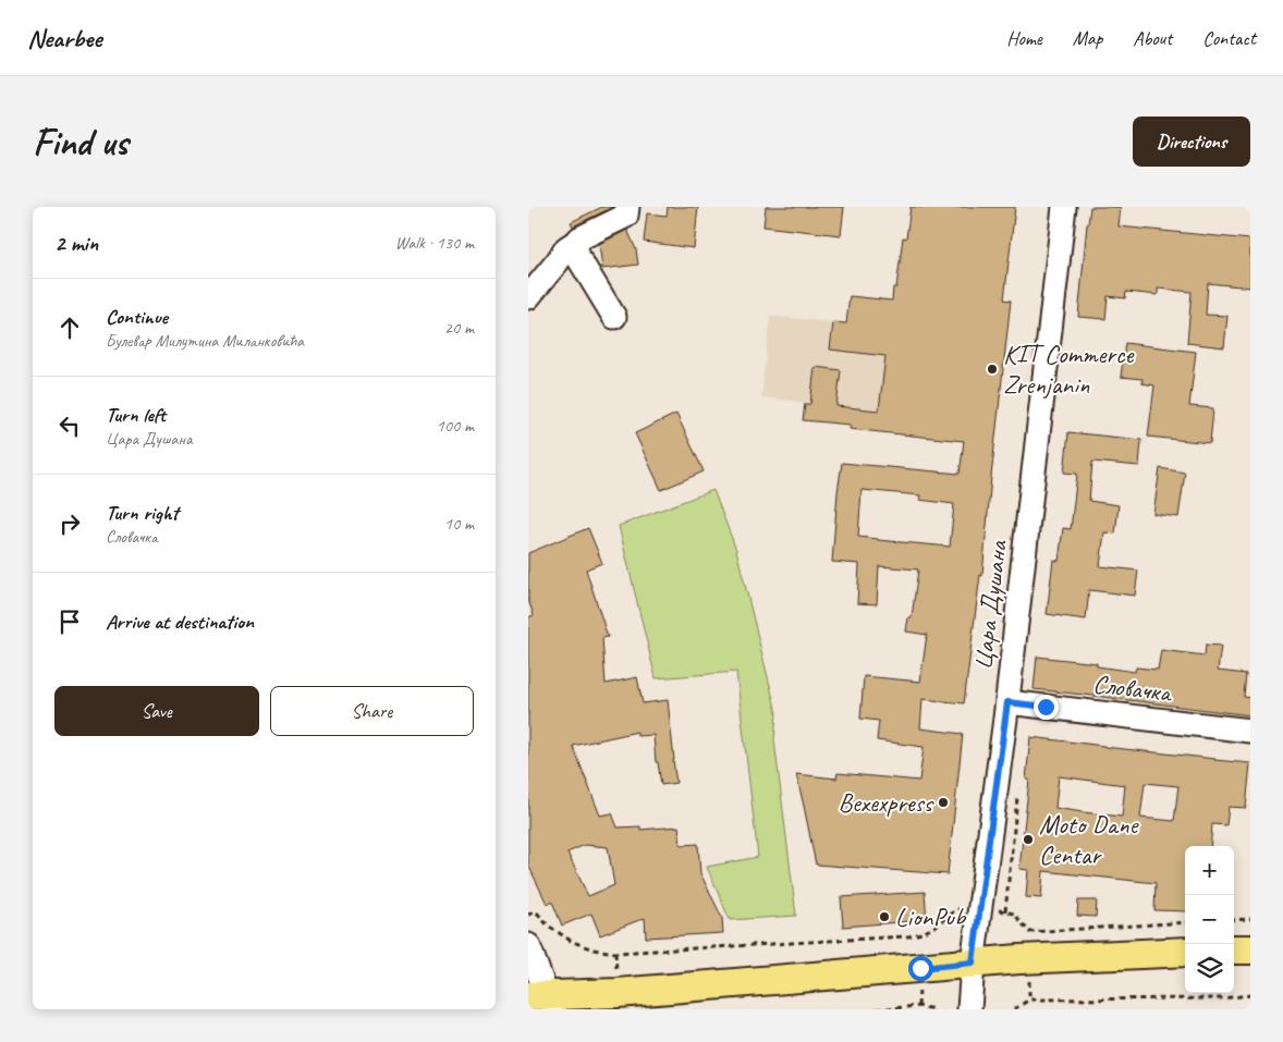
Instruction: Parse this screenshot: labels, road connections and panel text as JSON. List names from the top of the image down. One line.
{"streets":{"street":["Цара Душана","Словачка"]},"crossings":[["Цара Душана","Словачка"]],"places":["KIT Commerce Zrenjanin","Bexexpress","Moto Dane Centar","LionPub"],"page":{"header":"Nearbee","nav":["Home","Map","About","Contact"],"buttons":["Directions",["Save","Share"]],"title":"Find us","heading":["2 min","Walk · 130 m"],"list":[["Continue","Булевар Милутина Миланковића","20 m"],["Turn left","Цара Душана","100 m"],["Turn right","Словачка","10 m"],"Arrive at destination"],"map_buttons":["+","−"]}}
